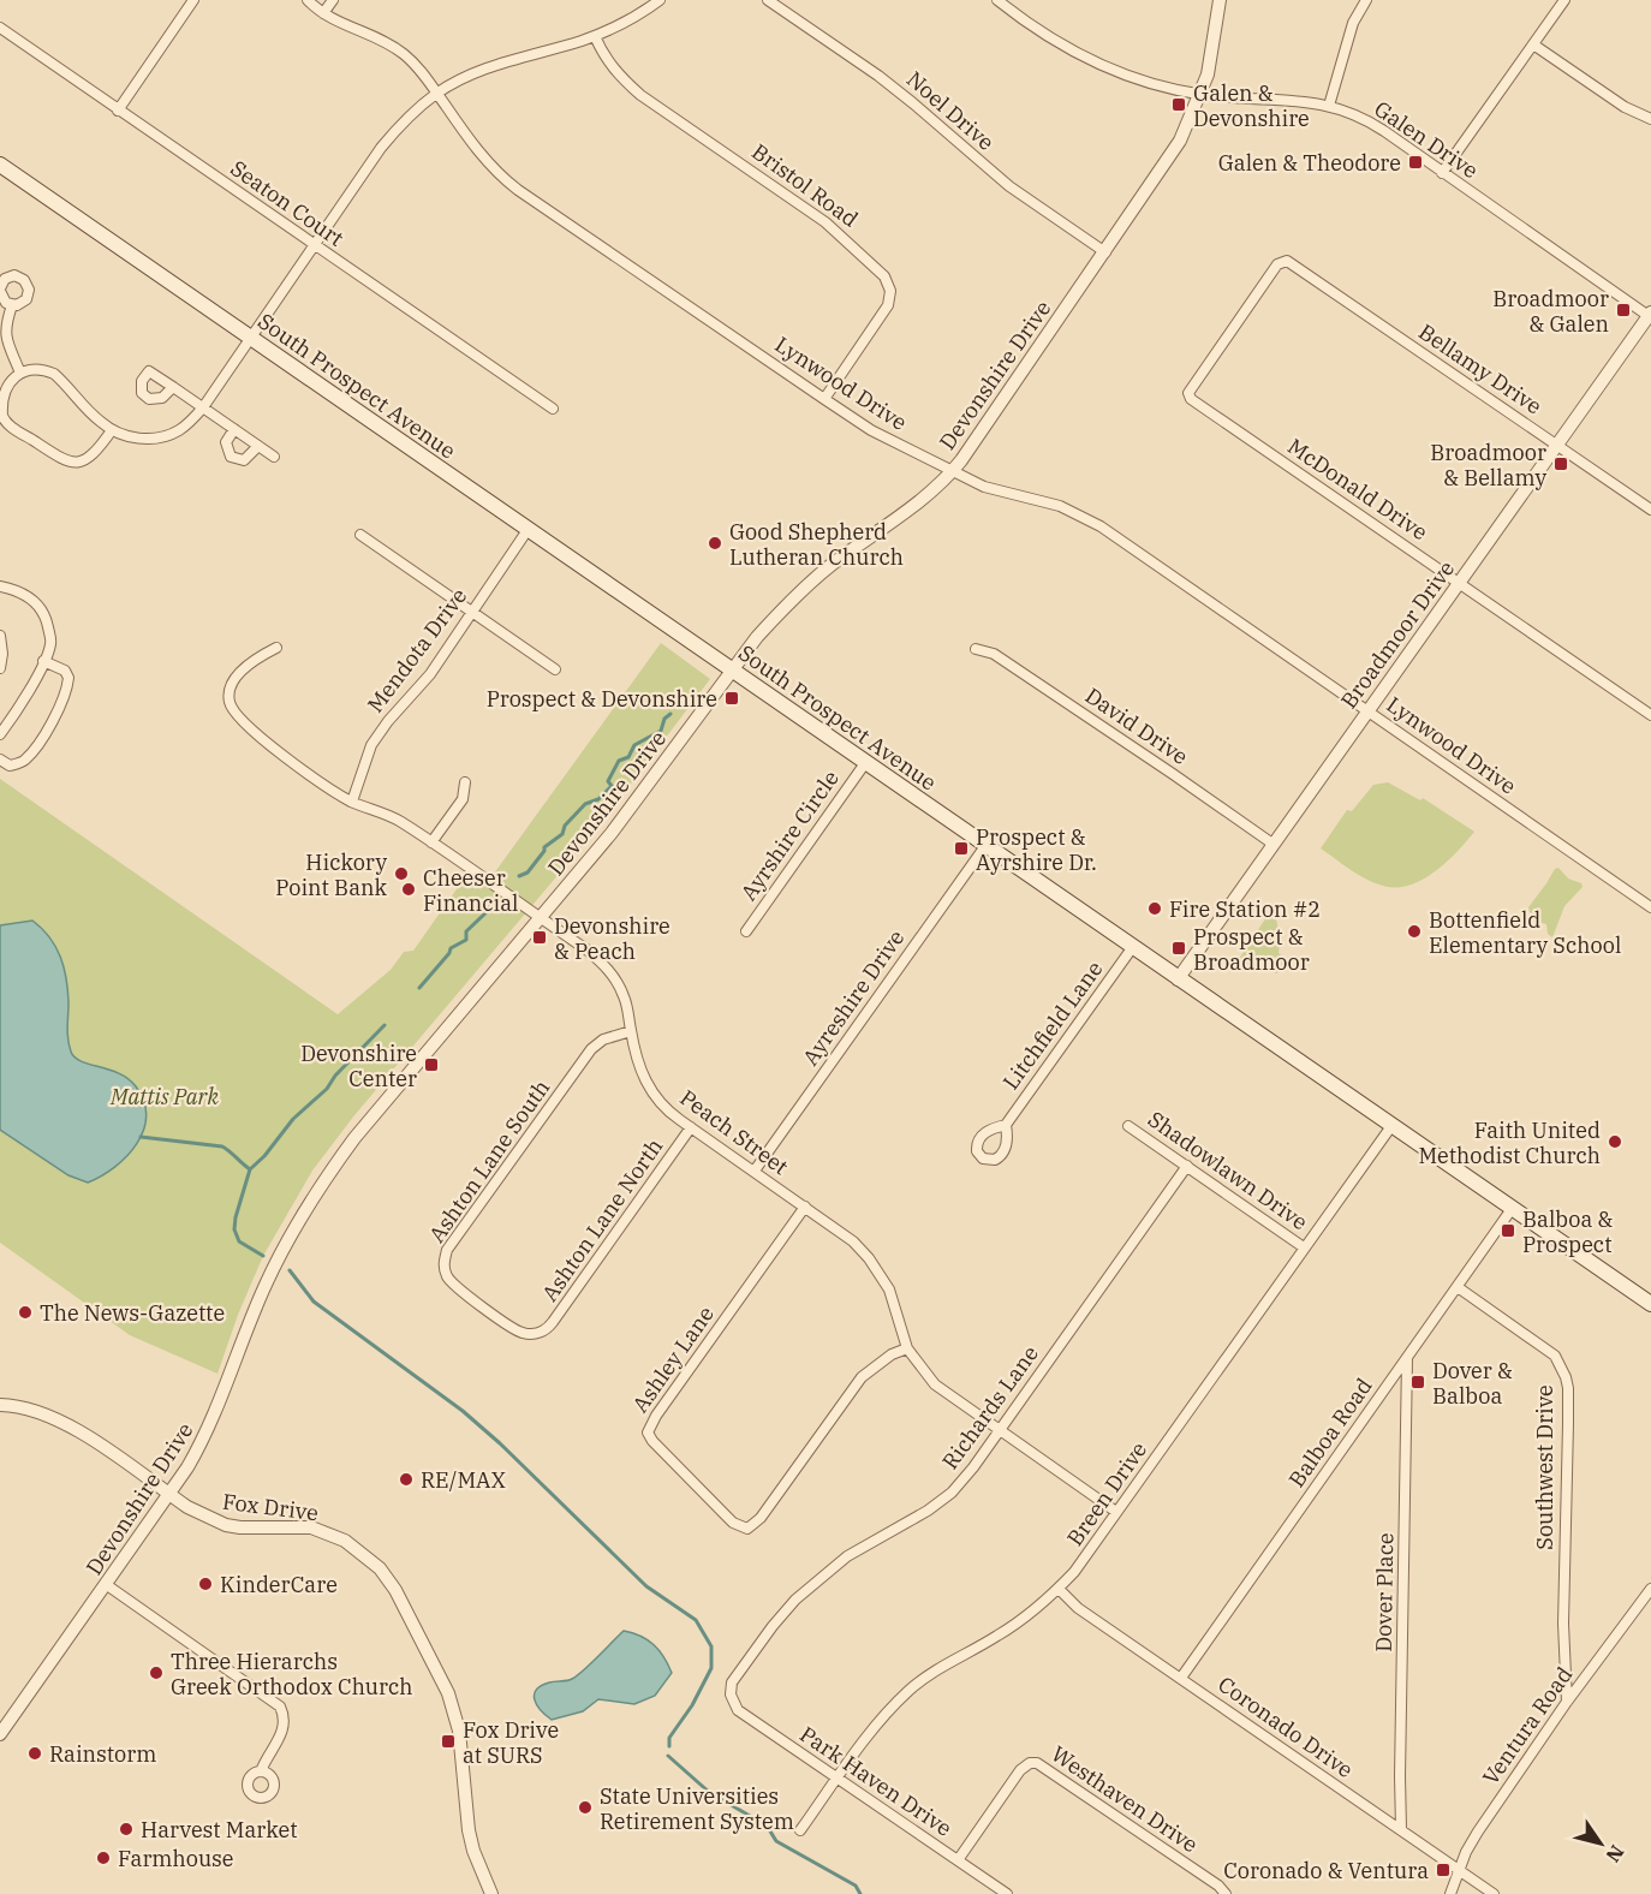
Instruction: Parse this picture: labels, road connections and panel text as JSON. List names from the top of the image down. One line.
{"streets":{"main road":["South Prospect Avenue"],"street":["Noel Drive","Galen Drive","Bristol Road","Seaton Court","Bellamy Drive","Devonshire Drive","Lynwood Drive","McDonald Drive","Broadmoor Drive","Mendota Drive","David Drive","Ayrshire Circle","Ayreshire Drive","Litchfield Lane","Peach Street","Ashton Lane South","Shadowlawn Drive","Ashton Lane North","Ashley Lane","Richards Lane","Balboa Road","Southwest Drive","Breen Drive","Fox Drive","Dover Place","Ventura Road","Coronado Drive","Park Haven Drive","Westhaven Drive"]},"crossings":[["Noel Drive","Devonshire Drive"],["Galen Drive","Devonshire Drive"],["Galen Drive","Broadmoor Drive"],["Bristol Road","Lynwood Drive"],["Bellamy Drive","McDonald Drive"],["Bellamy Drive","Broadmoor Drive"],["Devonshire Drive","Lynwood Drive"],["Devonshire Drive","South Prospect Avenue"],["Devonshire Drive","Peach Street"],["Devonshire Drive","Fox Drive"],["Lynwood Drive","Broadmoor Drive"],["South Prospect Avenue","Broadmoor Drive"],["South Prospect Avenue","Mendota Drive"],["South Prospect Avenue","Ayrshire Circle"],["South Prospect Avenue","Ayreshire Drive"],["South Prospect Avenue","Litchfield Lane"],["South Prospect Avenue","Balboa Road"],["South Prospect Avenue","Breen Drive"],["McDonald Drive","Broadmoor Drive"],["Broadmoor Drive","David Drive"],["Mendota Drive","Peach Street"],["Ayreshire Drive","Peach Street"],["Peach Street","Ashton Lane South"],["Peach Street","Ashton Lane North"],["Peach Street","Ashley Lane"],["Peach Street","Richards Lane"],["Peach Street","Breen Drive"],["Ashton Lane South","Ashton Lane North"],["Shadowlawn Drive","Richards Lane"],["Shadowlawn Drive","Breen Drive"],["Richards Lane","Park Haven Drive"],["Balboa Road","Southwest Drive"],["Balboa Road","Dover Place"],["Balboa Road","Coronado Drive"],["Southwest Drive","Ventura Road"],["Breen Drive","Coronado Drive"],["Breen Drive","Park Haven Drive"],["Dover Place","Coronado Drive"],["Ventura Road","Coronado Drive"],["Park Haven Drive","Westhaven Drive"]],"parks":["Mattis Park"],"places":{"transit":["Galen & Devonshire","Galen & Theodore","Broadmoor & Galen","Broadmoor & Bellamy","Prospect & Devonshire","Prospect & Ayrshire Dr.","Devonshire & Peach","Prospect & Broadmoor","Devonshire Center","Balboa & Prospect","Dover & Balboa","Fox Drive at SURS","Coronado & Ventura"],"other":["Good Shepherd Lutheran Church","Hickory Point Bank","Cheeser Financial","Fire Station #2","Bottenfield Elementary School","Faith United Methodist Church","The News-Gazette","RE/MAX","KinderCare","Three Hierarchs Greek Orthodox Church","Rainstorm","State Universities Retirement System","Harvest Market","Farmhouse"]},"north":"bottom right"}
